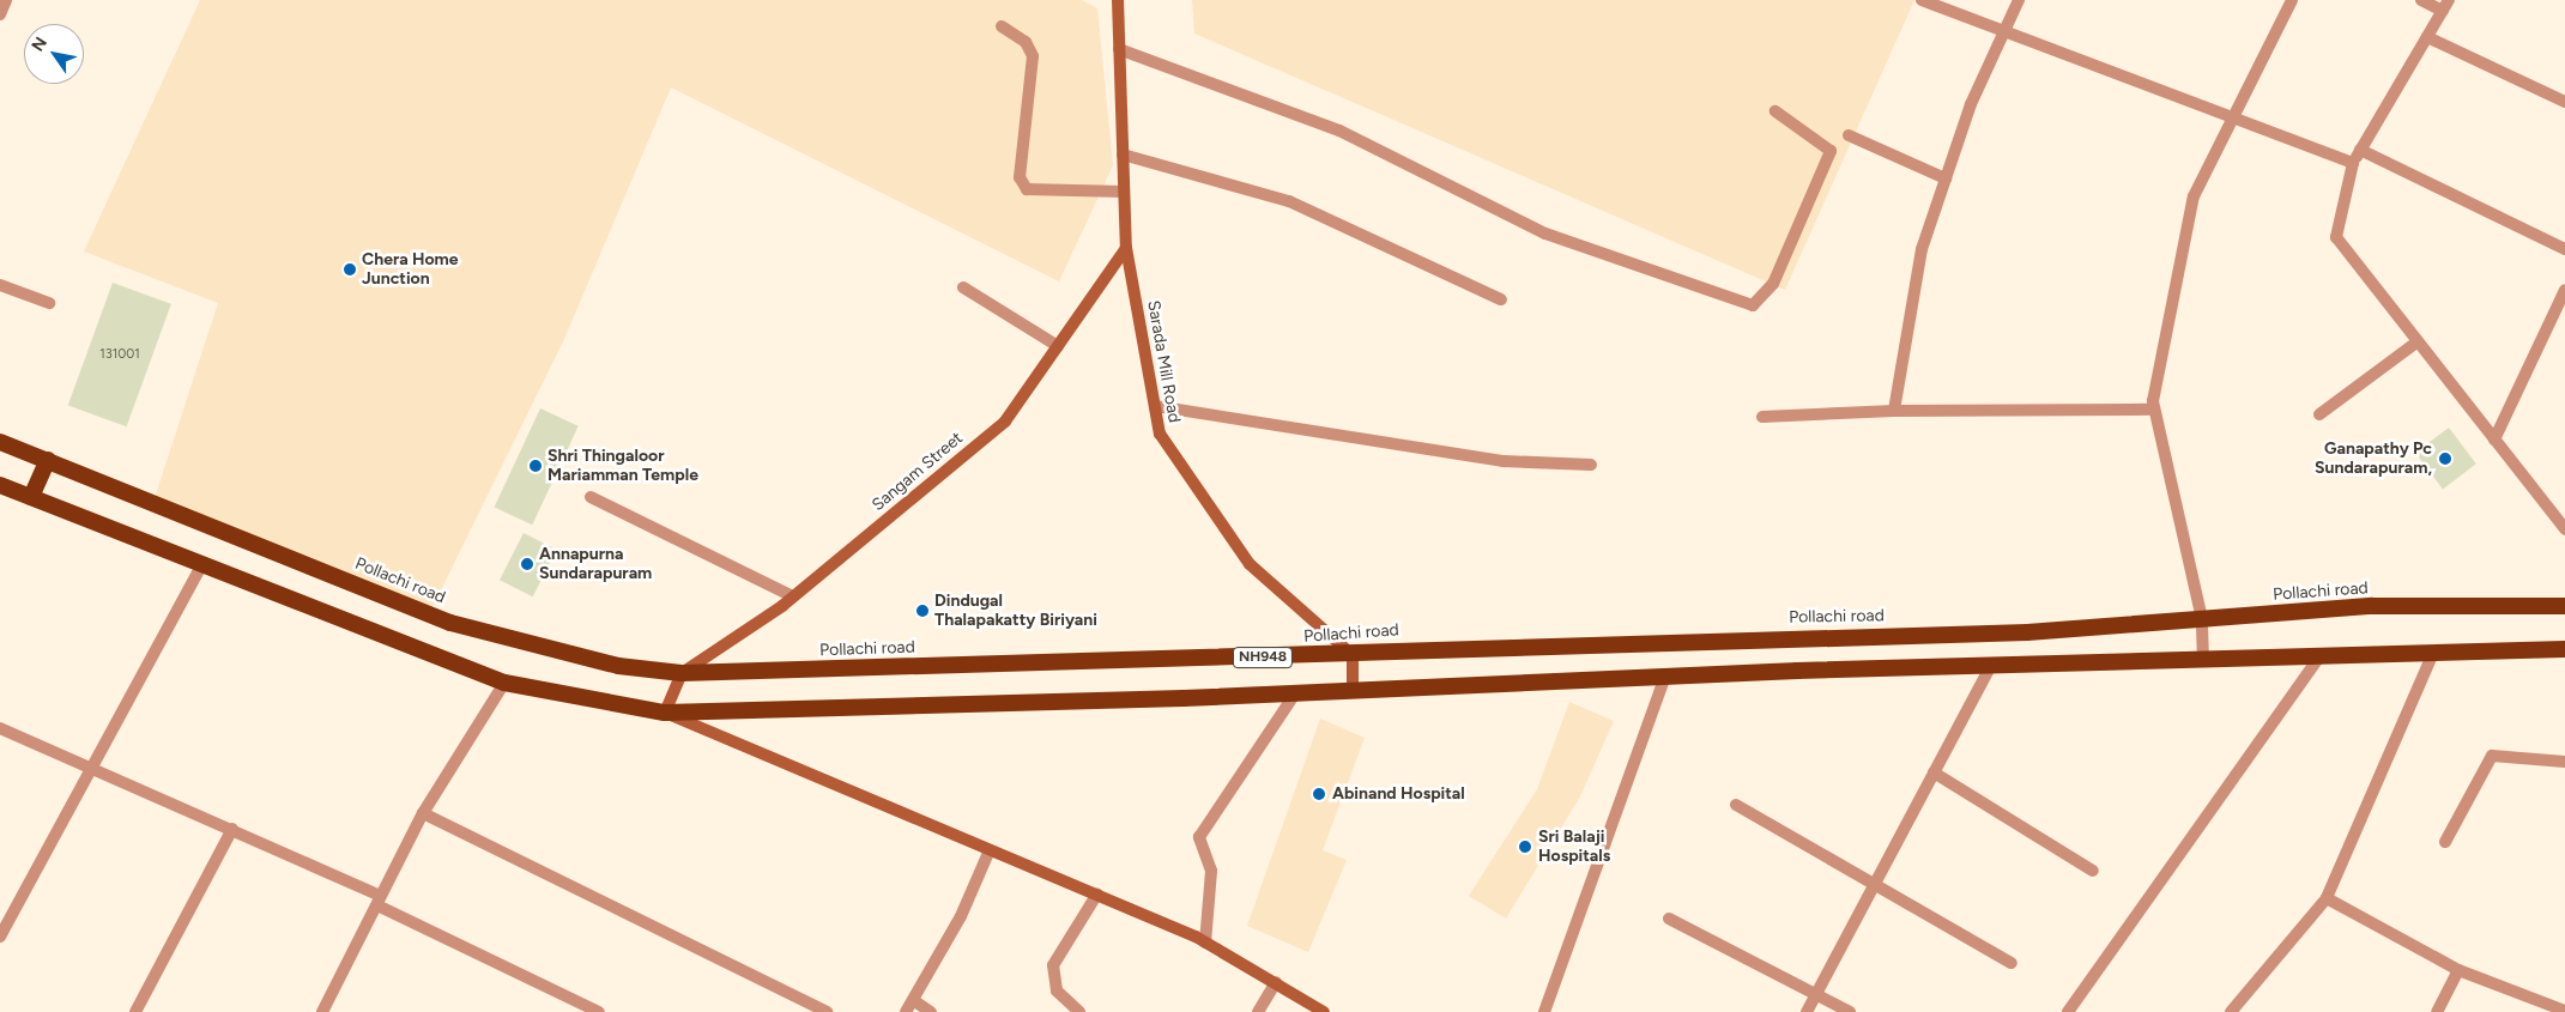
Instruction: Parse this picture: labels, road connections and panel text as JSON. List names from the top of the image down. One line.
{"streets":{"highway":["Pollachi road","NH948"],"main road":["Sarada Mill Road","Sangam Street"]},"crossings":[["Sarada Mill Road","Sangam Street"],["Sarada Mill Road","Pollachi road"],["Sangam Street","Pollachi road"]],"places":["Chera Home Junction","Ganapathy Pc Sundarapuram,","Shri Thingaloor Mariamman Temple","Annapurna Sundarapuram","Dindugal Thalapakatty Biriyani","Abinand Hospital","Sri Balaji Hospitals"],"house_numbers":["131001"],"north":"top left"}
